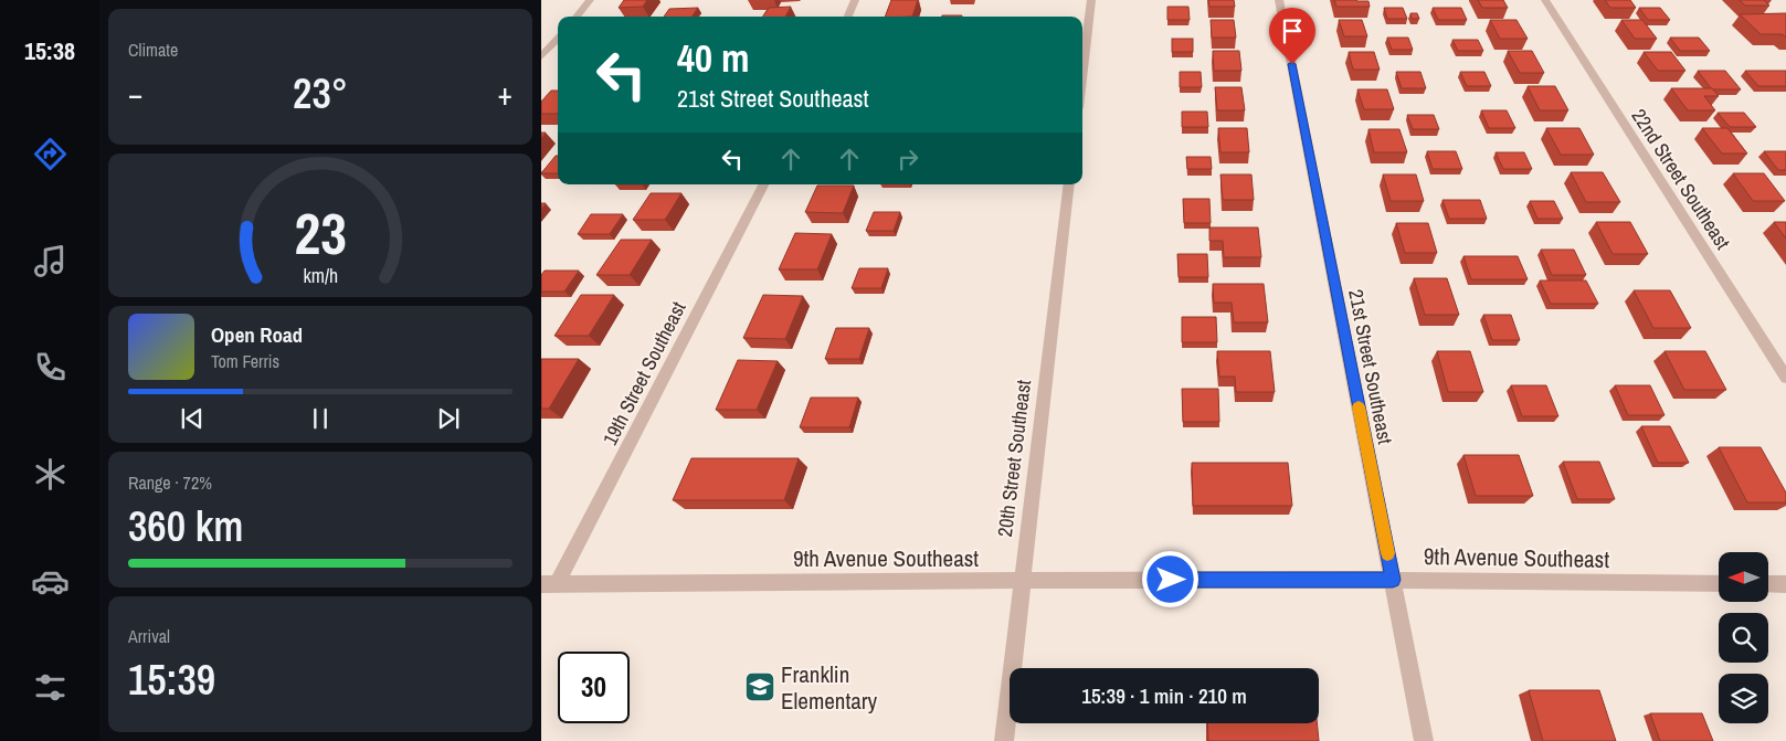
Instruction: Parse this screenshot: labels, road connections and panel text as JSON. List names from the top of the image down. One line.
{"streets":{"street":["22nd Street Southeast","21st Street Southeast","19th Street Southeast","20th Street Southeast","9th Avenue Southeast"]},"crossings":[["21st Street Southeast","9th Avenue Southeast"],["19th Street Southeast","9th Avenue Southeast"],["20th Street Southeast","9th Avenue Southeast"]],"places":{"school or university":["Franklin Elementary"]},"north":"left","page":{"tabs":"15:38","tile":["Climate",["Range · 72%","360 km"],["Arrival","15:39"]],"turn":["40 m","21st Street Southeast"],"heat":["−","23°","+"],"song":["Open Road","Tom Ferris"],"limit":"30","trip":"15:39 · 1 min · 210 m","gauge":["23","km/h"]}}
